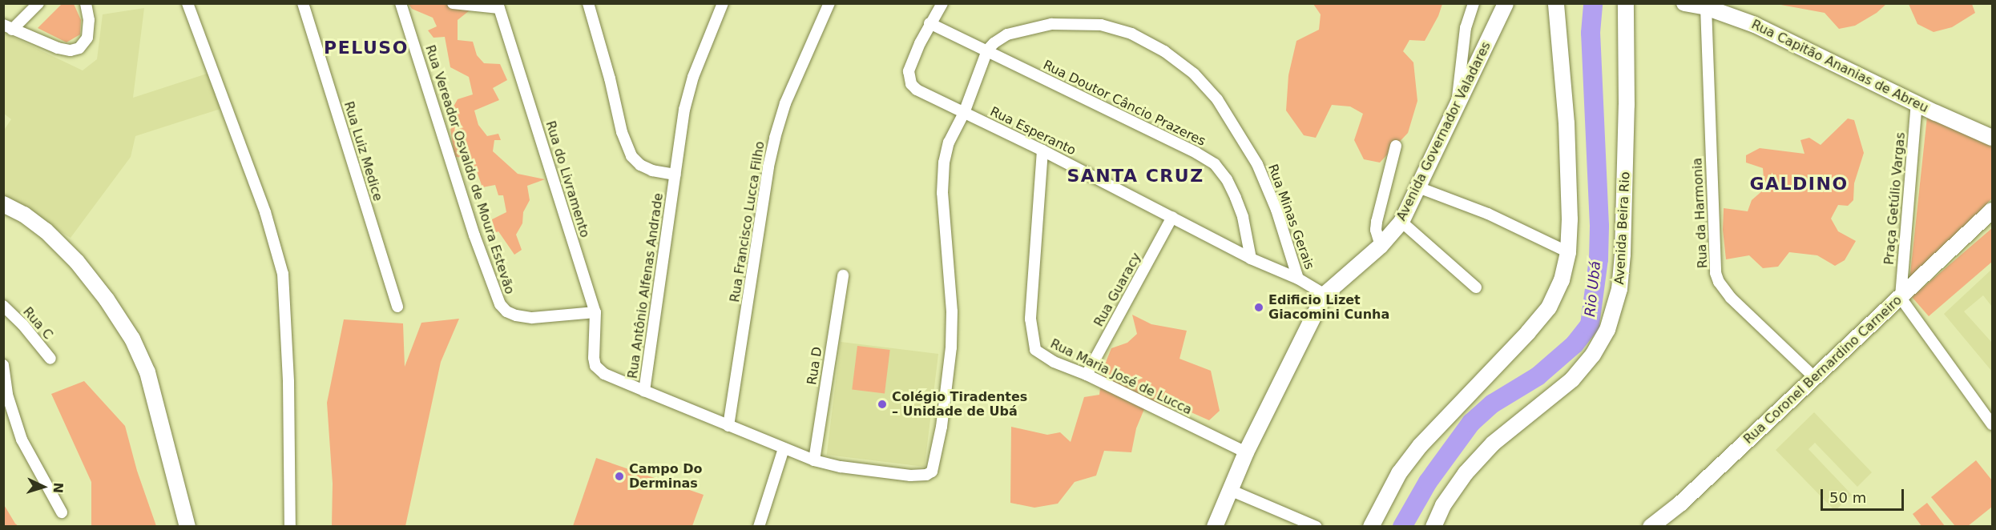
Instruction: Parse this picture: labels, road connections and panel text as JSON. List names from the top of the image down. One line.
{"streets":{"main road":["Rua Capitão Ananias de Abreu","Avenida Governador Valadares","Avenida Beira Rio","Rua Coronel Bernardino Carneiro"],"street":["Rua Doutor Câncio Prazeres","Rua Esperanto","Rua Luiz Medice","Rua Vereador Osvaldo de Moura Estevão","Rua do Livramento","Praça Getúlio Vargas","Rua da Harmonia","Rua Minas Gerais","Rua Francisco Lucca Filho","Rua Antônio Alfenas Andrade","Rua Guaracy","Rua C","Rua D","Rua Maria José de Lucca"]},"crossings":[["Rua Capitão Ananias de Abreu","Praça Getúlio Vargas"],["Rua Capitão Ananias de Abreu","Rua da Harmonia"],["Rua Doutor Câncio Prazeres","Rua Esperanto"],["Rua Doutor Câncio Prazeres","Rua Minas Gerais"],["Rua Esperanto","Rua Minas Gerais"],["Rua Esperanto","Rua Antônio Alfenas Andrade"],["Rua Esperanto","Rua Guaracy"],["Rua Esperanto","Rua Maria José de Lucca"],["Avenida Governador Valadares","Rua Minas Gerais"],["Avenida Governador Valadares","Rua Maria José de Lucca"],["Rua Vereador Osvaldo de Moura Estevão","Rua do Livramento"],["Rua do Livramento","Rua Antônio Alfenas Andrade"],["Praça Getúlio Vargas","Rua Coronel Bernardino Carneiro"],["Rua da Harmonia","Rua Coronel Bernardino Carneiro"],["Rua Francisco Lucca Filho","Rua Antônio Alfenas Andrade"],["Rua Antônio Alfenas Andrade","Rua D"],["Rua Guaracy","Rua Maria José de Lucca"]],"districts":["PELUSO","SANTA CRUZ","GALDINO"],"water":["Rio Ubá"],"places":["Edificio Lizet Giacomini Cunha","Colégio Tiradentes – Unidade de Ubá","Campo Do Derminas"],"scale_bar":"50 m","north":"right"}
